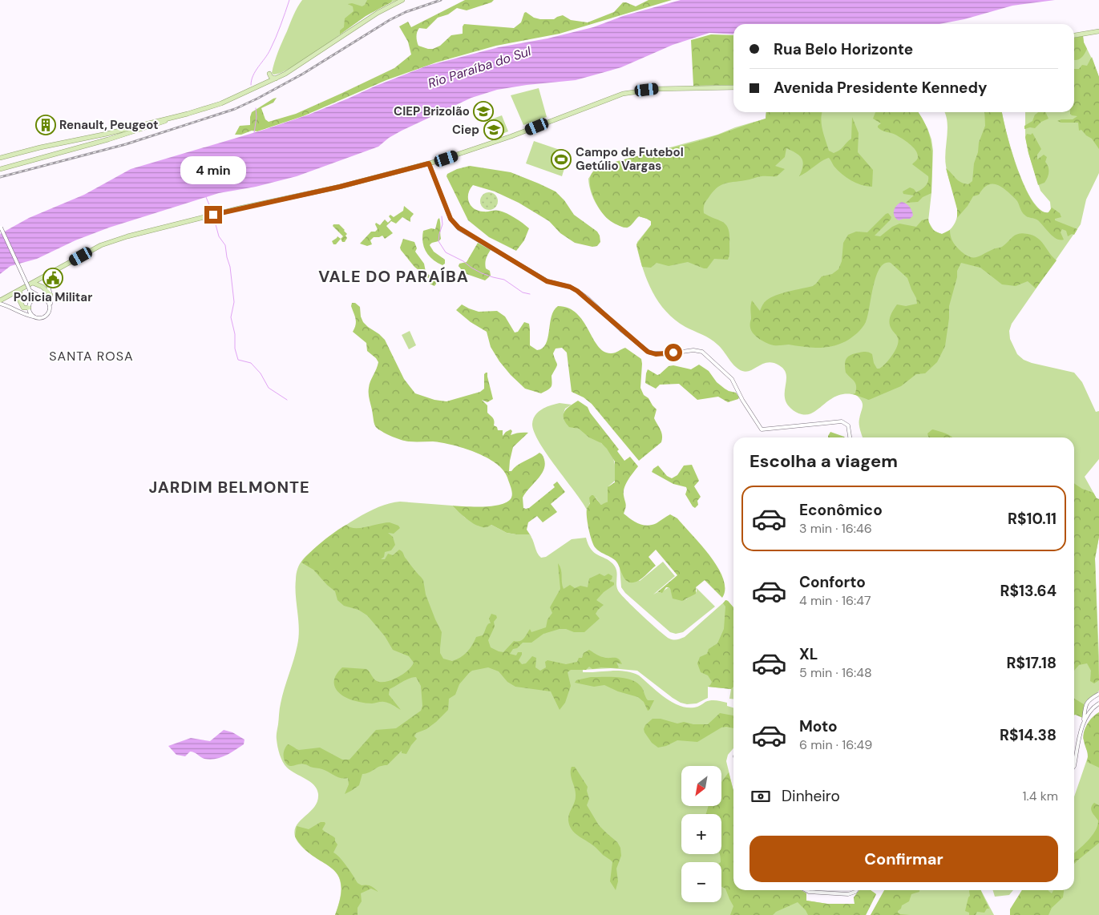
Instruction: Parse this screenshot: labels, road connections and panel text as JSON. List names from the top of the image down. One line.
{"districts":["VALE DO PARAÍBA","SANTA ROSA","JARDIM BELMONTE"],"water":["Rio Paraíba do Sul"],"places":{"school or university":["CIEP Brizolão","Ciep"],"building":["Renault, Peugeot"],"sports":["Campo de Futebol Getúlio Vargas"],"public building":["Policia Militar"]},"north":"bottom left","page":{"banner":["Rua Belo Horizonte","Avenida Presidente Kennedy"],"bubble":"4 min","heading":"Escolha a viagem","list":[{"name":"Econômico","note":"3 min · 16:46","value":"R$10.11"},{"name":"Conforto","note":"4 min · 16:47","value":"R$13.64"},{"name":"XL","note":"5 min · 16:48","value":"R$17.18"},{"name":"Moto","note":"6 min · 16:49","value":"R$14.38"}],"map_buttons":["+","−"],"pay":["Dinheiro","1.4 km"],"buttons":"Confirmar"}}
